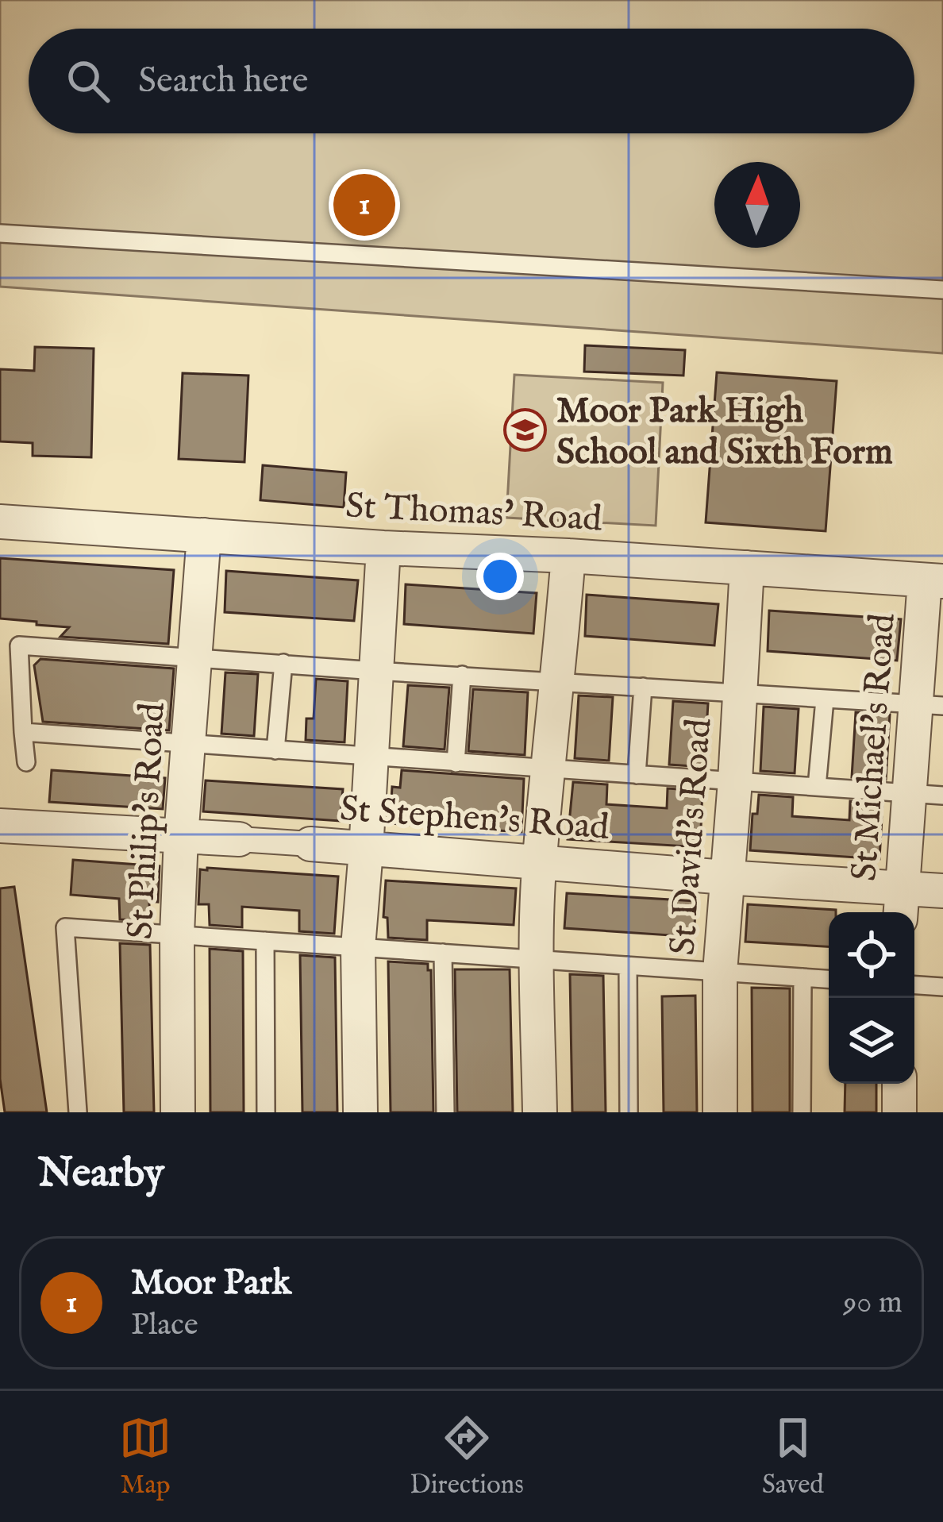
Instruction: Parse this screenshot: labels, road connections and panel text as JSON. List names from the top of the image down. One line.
{"streets":{"street":["St Thomas' Road","St Michael's Road","St Stephen's Road","St Philip's Road","St David's Road"]},"crossings":[["St Thomas' Road","St Michael's Road"],["St Thomas' Road","St Philip's Road"],["St Thomas' Road","St David's Road"],["St Michael's Road","St Stephen's Road"],["St Stephen's Road","St Philip's Road"],["St Stephen's Road","St David's Road"]],"places":{"school or university":["Moor Park High School and Sixth Form"]},"north":"top","page":{"search":"Search here","pins":"1","heading":"Nearby","list":[{"mark":"1","name":"Moor Park","note":"Place","value":"90 m"}],"nav":["Map","Directions","Saved"]}}
